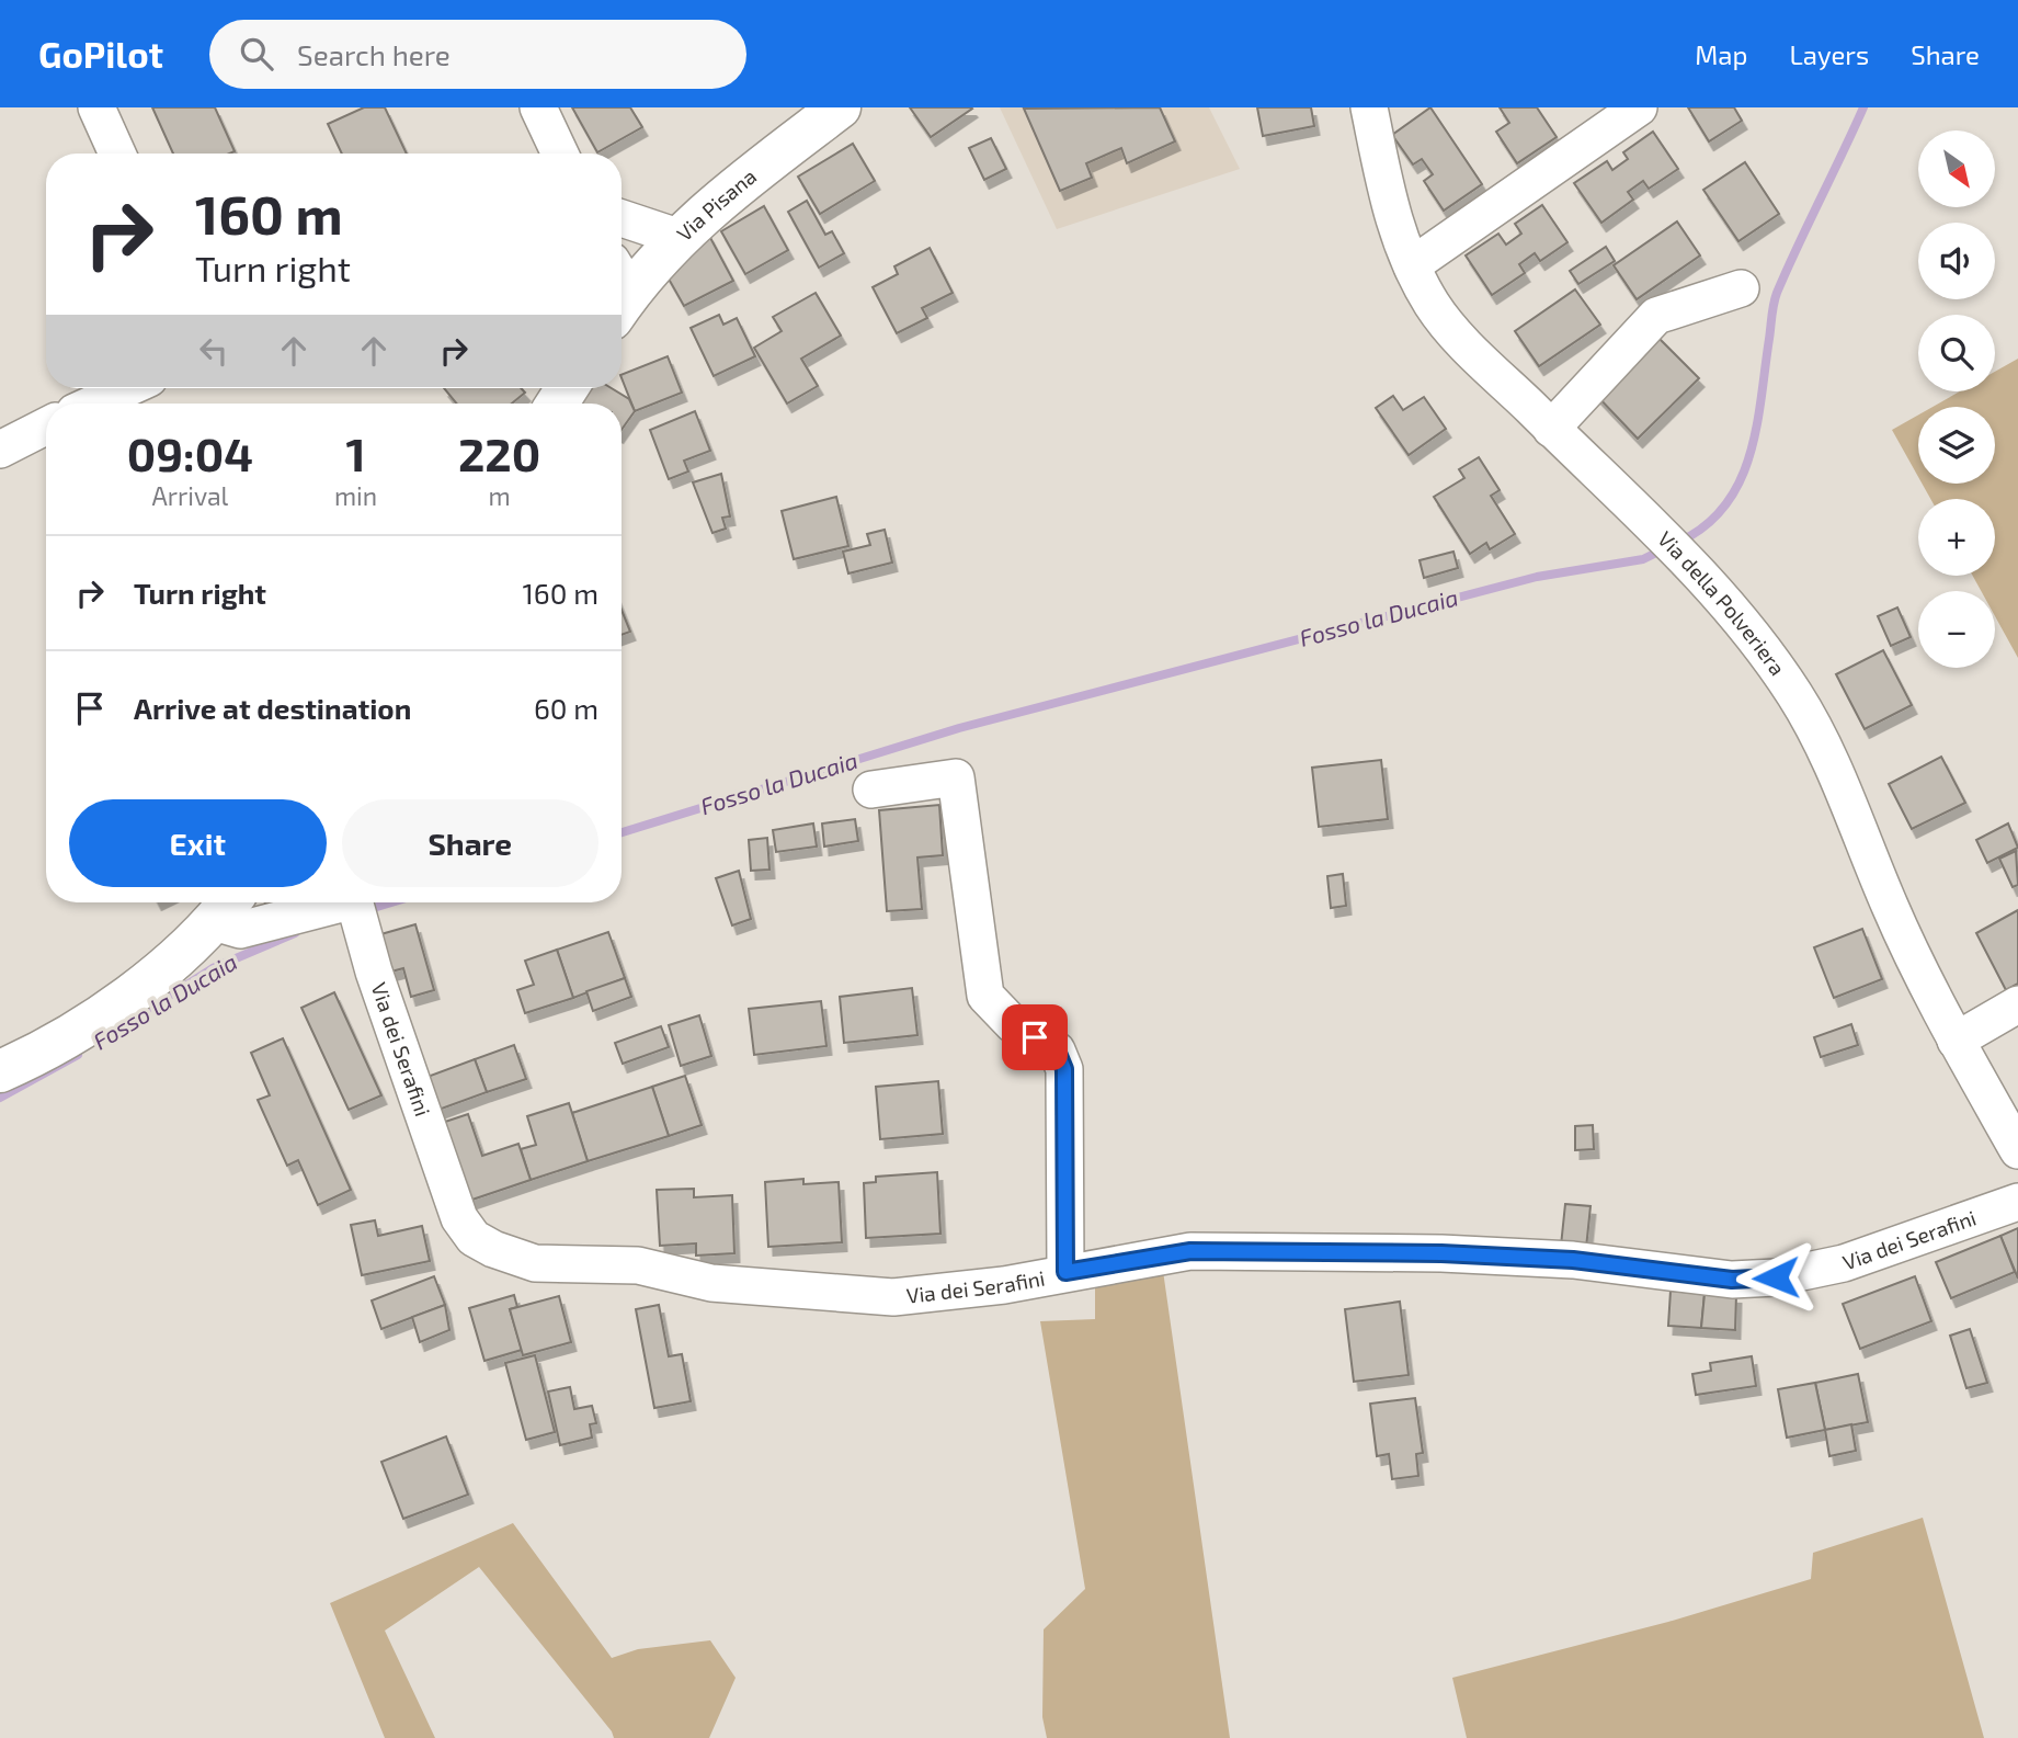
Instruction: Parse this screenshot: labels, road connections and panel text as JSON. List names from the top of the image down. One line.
{"streets":{"main road":["Via Pisana"],"street":["Via della Polveriera","Via dei Serafini"]},"water":["Fosso la Ducaia"],"north":"bottom right","page":{"header":"GoPilot","search":"Search here","nav":["Map","Layers","Share"],"map_buttons":["+","−"],"turn":["160 m","Turn right"],"eta":["09:04","Arrival","1","min","220","m"],"list":[{"name":"Turn right","value":"160 m"},{"name":"Arrive at destination","value":"60 m"}],"buttons":["Exit","Share"]}}
